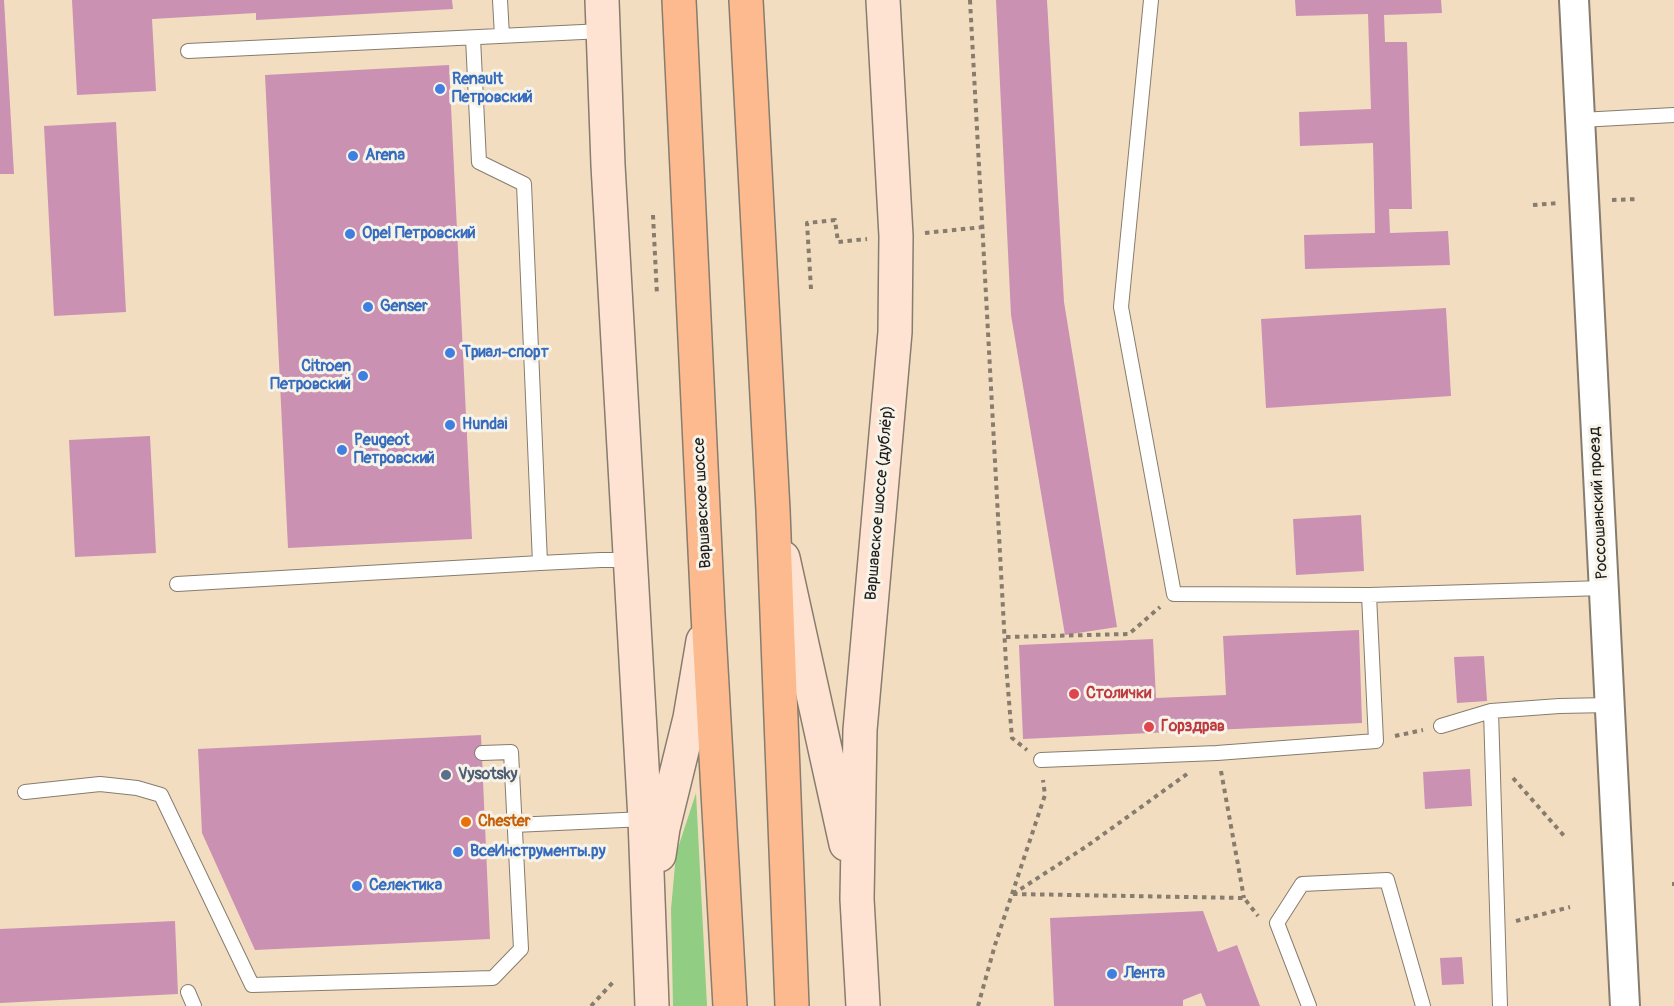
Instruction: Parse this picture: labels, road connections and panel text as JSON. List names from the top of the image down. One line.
{"streets":{"main road":["Варшавское шоссе","Варшавское шоссе (дублёр)"],"street":["Россошанский проезд"]},"places":["Renault Петровский","Arena","Opel Петровский","Genser","Триал-спорт","Citroen Петровский","Hundai","Peugeot Петровский","Столички","Горздрав","Vysotsky","Chester","ВсеИнструменты.ру","Селектика","Лента"]}
